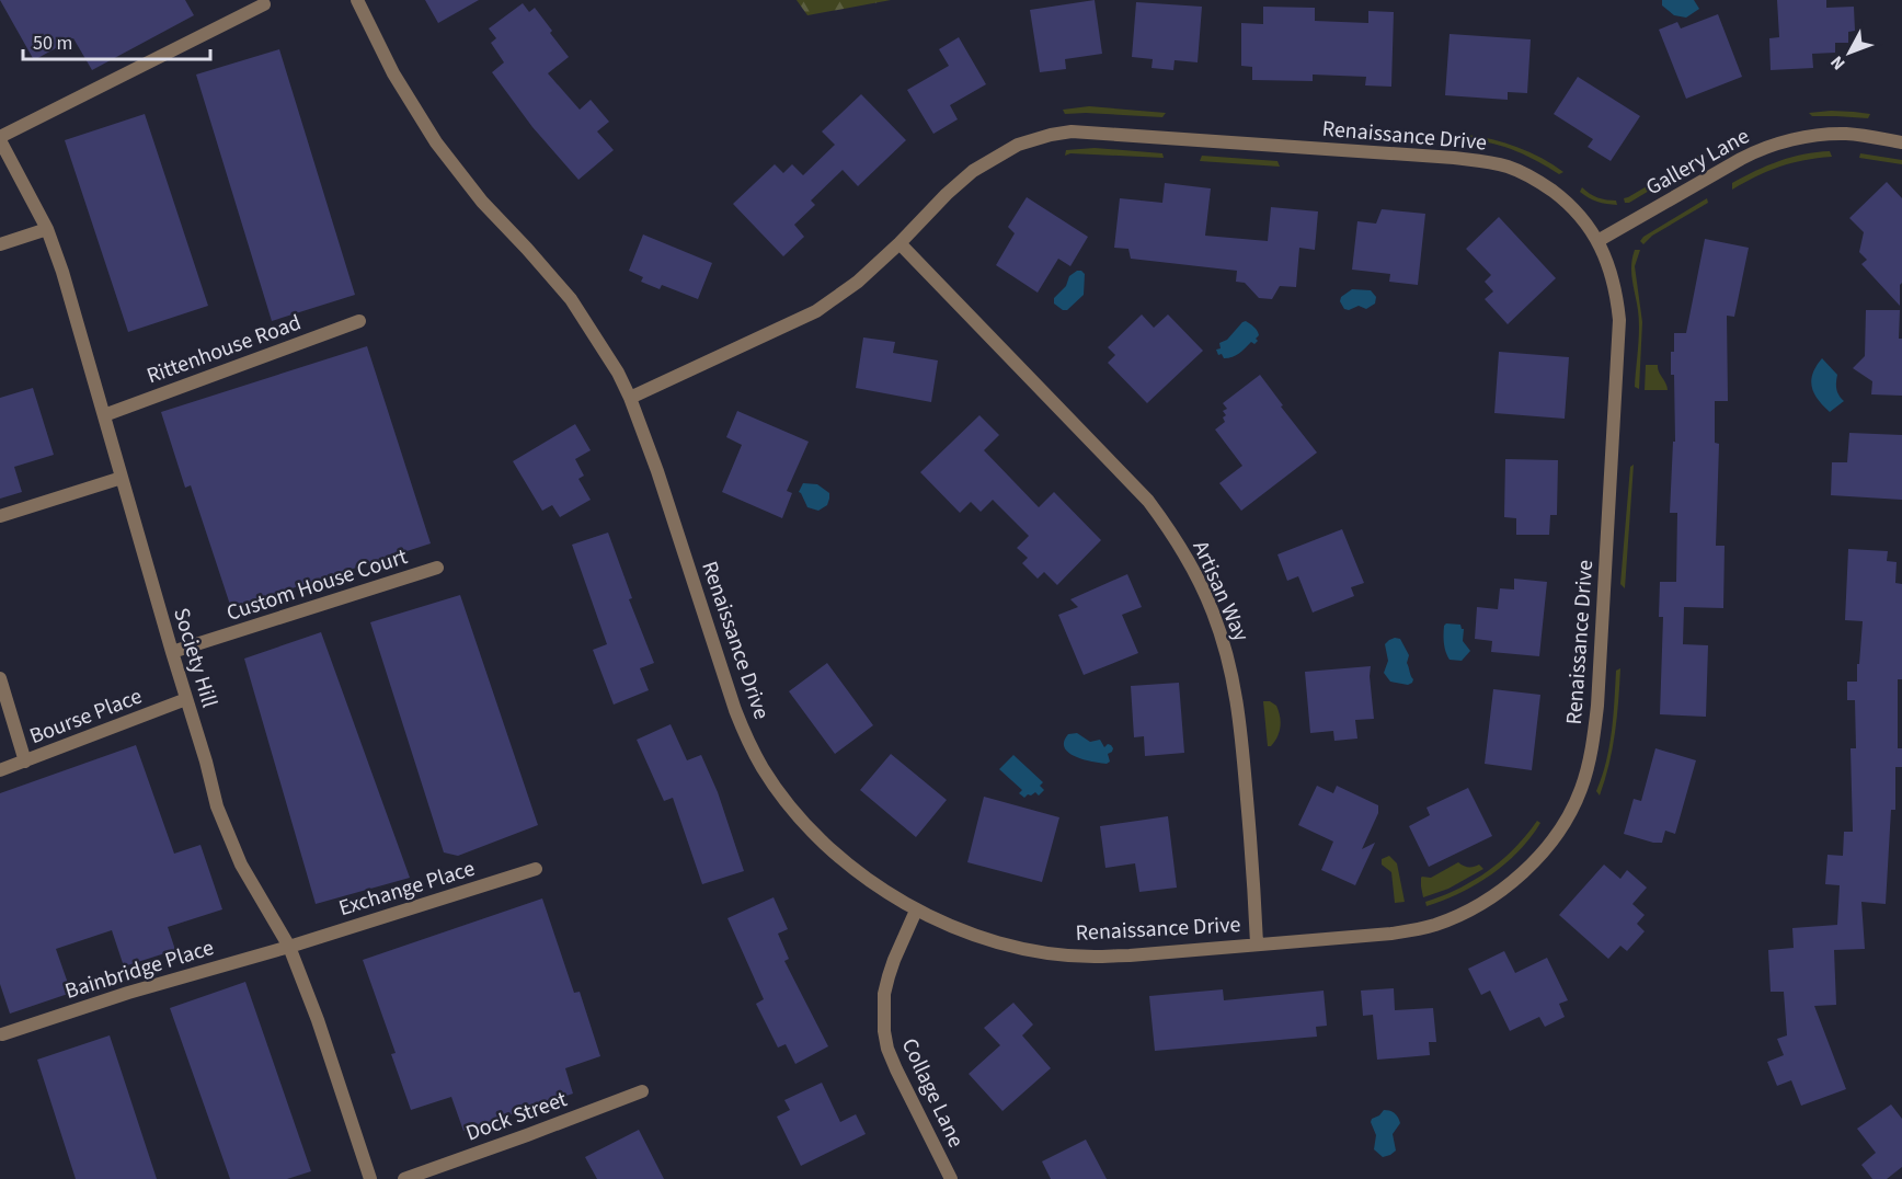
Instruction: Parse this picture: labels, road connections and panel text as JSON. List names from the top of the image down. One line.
{"streets":{"street":["Renaissance Drive","Gallery Lane","Rittenhouse Road","Custom House Court","Artisan Way","Society Hill","Bourse Place","Exchange Place","Bainbridge Place","Collage Lane","Dock Street"]},"crossings":[["Renaissance Drive","Gallery Lane"],["Renaissance Drive","Artisan Way"],["Renaissance Drive","Collage Lane"],["Rittenhouse Road","Society Hill"],["Custom House Court","Society Hill"],["Society Hill","Bourse Place"],["Society Hill","Exchange Place"],["Society Hill","Bainbridge Place"],["Exchange Place","Bainbridge Place"]],"scale_bar":"50 m","north":"bottom left"}
